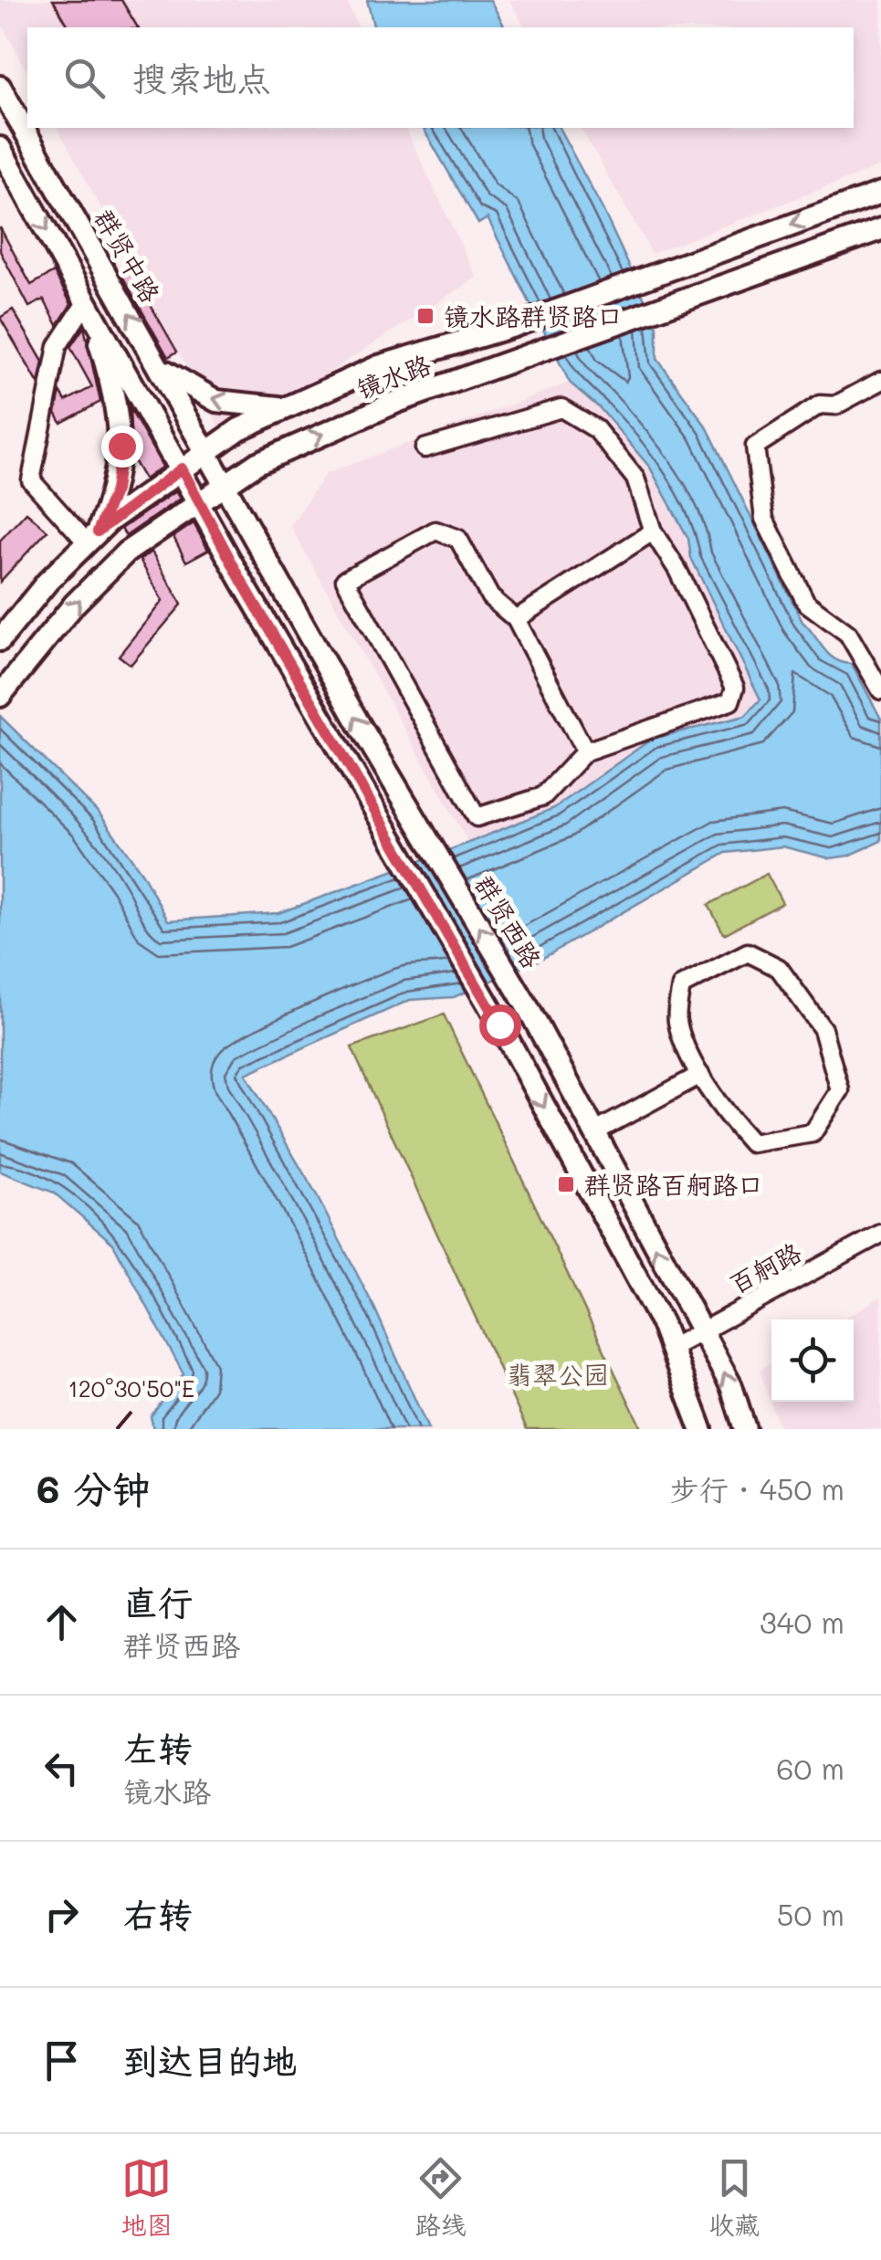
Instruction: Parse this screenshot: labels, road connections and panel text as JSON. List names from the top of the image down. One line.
{"streets":{"main road":["群贤中路","镜水路","群贤西路"],"street":["百舸路"]},"crossings":[["群贤中路","镜水路"],["群贤中路","群贤西路"],["镜水路","群贤西路"],["群贤西路","百舸路"]],"parks":["翡翠公园"],"places":{"transit":["镜水路群贤路口","群贤路百舸路口"]},"page":{"search":"搜索地点","heading":["6 分钟","步行 · 450 m"],"list":[["直行","群贤西路","340 m"],["左转","镜水路","60 m"],["右转","50 m"],"到达目的地"],"nav":["地图","路线","收藏"]},"coordinates":["120°30'50\"E"]}
